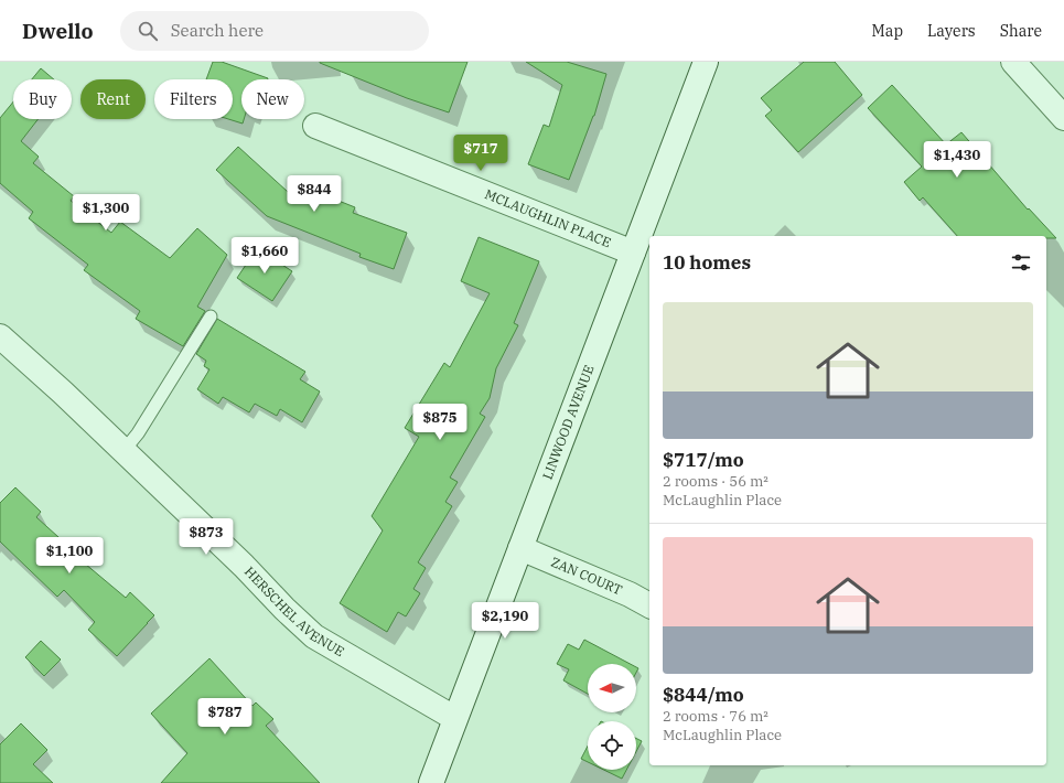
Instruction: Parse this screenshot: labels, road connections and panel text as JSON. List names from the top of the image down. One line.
{"streets":{"street":["MCLAUGHLIN PLACE","LINWOOD AVENUE","ZAN COURT","HERSCHEL AVENUE"]},"crossings":[["MCLAUGHLIN PLACE","LINWOOD AVENUE"],["LINWOOD AVENUE","ZAN COURT"],["LINWOOD AVENUE","HERSCHEL AVENUE"]],"north":"left","page":{"header":"Dwello","search":"Search here","nav":["Map","Layers","Share"],"chip":["Buy","Rent","Filters","New"],"price":["$717","$1,430","$844","$1,300","$1,660","$875","$873","$1,100","$2,190","$787"],"heading":"10 homes","list":[{"name":"$717/mo","note":"2 rooms · 56 m² · McLaughlin Place"},{"name":"$844/mo","note":"2 rooms · 76 m² · McLaughlin Place"}]}}
